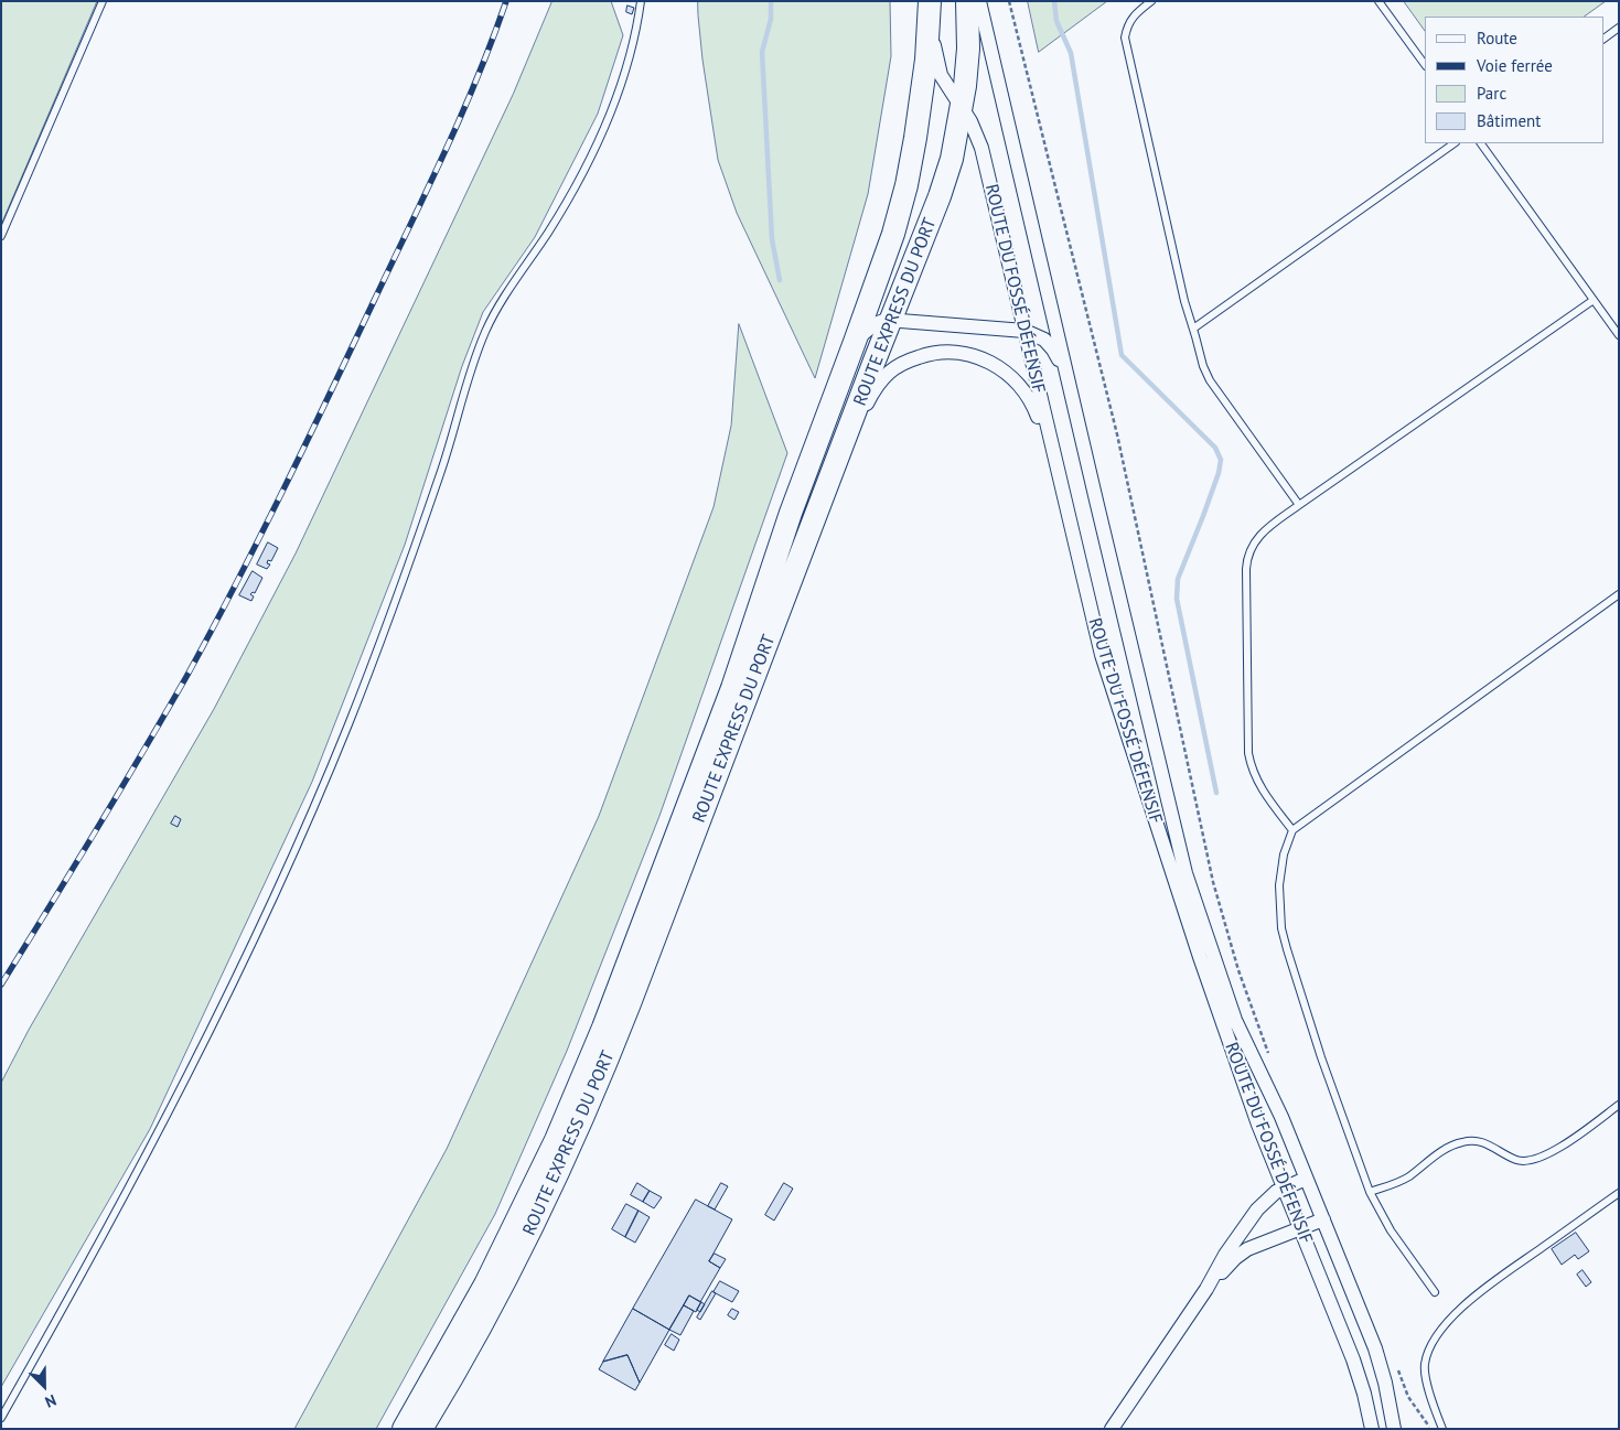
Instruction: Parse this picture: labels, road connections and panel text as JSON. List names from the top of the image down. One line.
{"streets":{"main road":["ROUTE EXPRESS DU PORT"],"street":["ROUTE DU FOSSÉ DÉFENSIF"]},"crossings":[["ROUTE DU FOSSÉ DÉFENSIF","ROUTE EXPRESS DU PORT"]],"legend":["Route","Voie ferrée","Parc","Bâtiment"],"north":"bottom right"}
